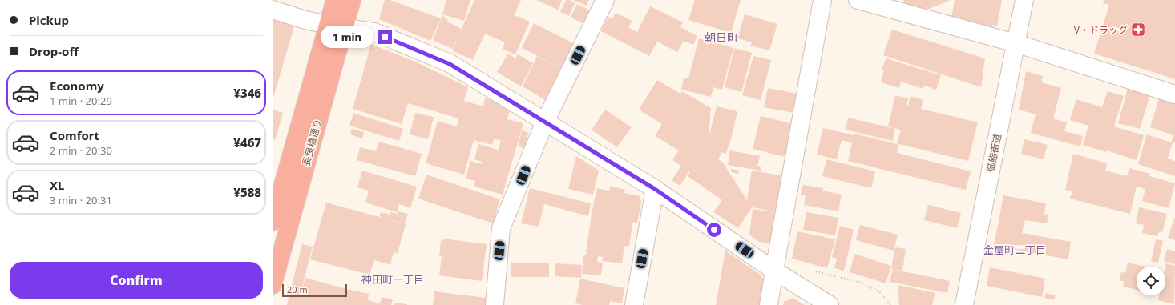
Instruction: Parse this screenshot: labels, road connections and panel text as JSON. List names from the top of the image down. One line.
{"streets":{"highway":["長良橋通り"],"street":["御鮨街道"]},"districts":["朝日町","金屋町二丁目","神田町一丁目"],"places":{"pharmacy":["V・ドラッグ"]},"scale_bar":"20 m","page":{"banner":["Pickup","Drop-off"],"bubble":"1 min","list":[{"name":"Economy","note":"1 min · 20:29","value":"¥346"},{"name":"Comfort","note":"2 min · 20:30","value":"¥467"},{"name":"XL","note":"3 min · 20:31","value":"¥588"}],"buttons":"Confirm","scale":"20 m"}}
